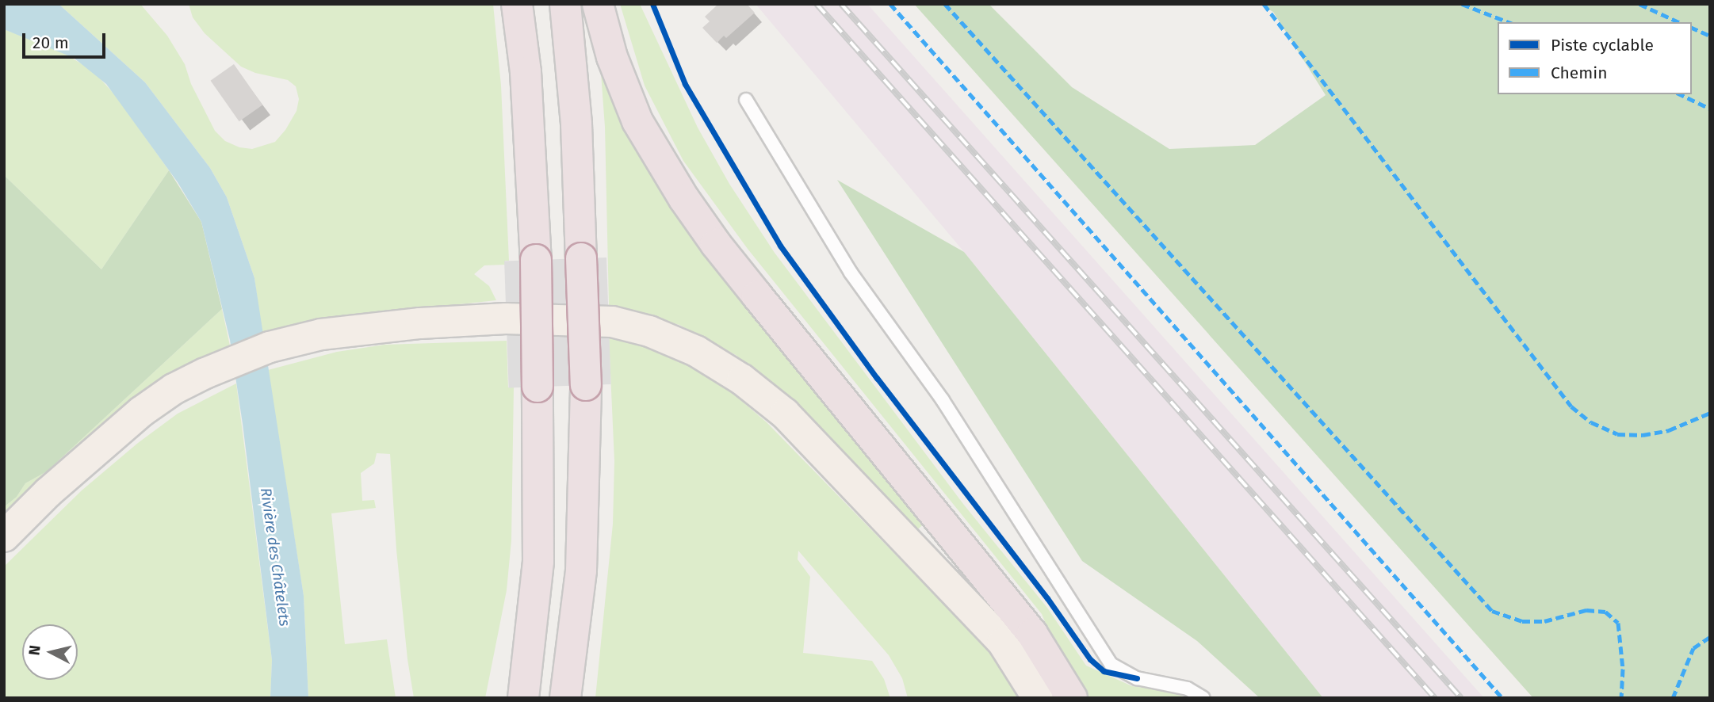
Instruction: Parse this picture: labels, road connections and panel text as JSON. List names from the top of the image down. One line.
{"water":["Rivière des Châtelets"],"legend":["Piste cyclable","Chemin"],"scale_bar":"20 m","north":"left"}
